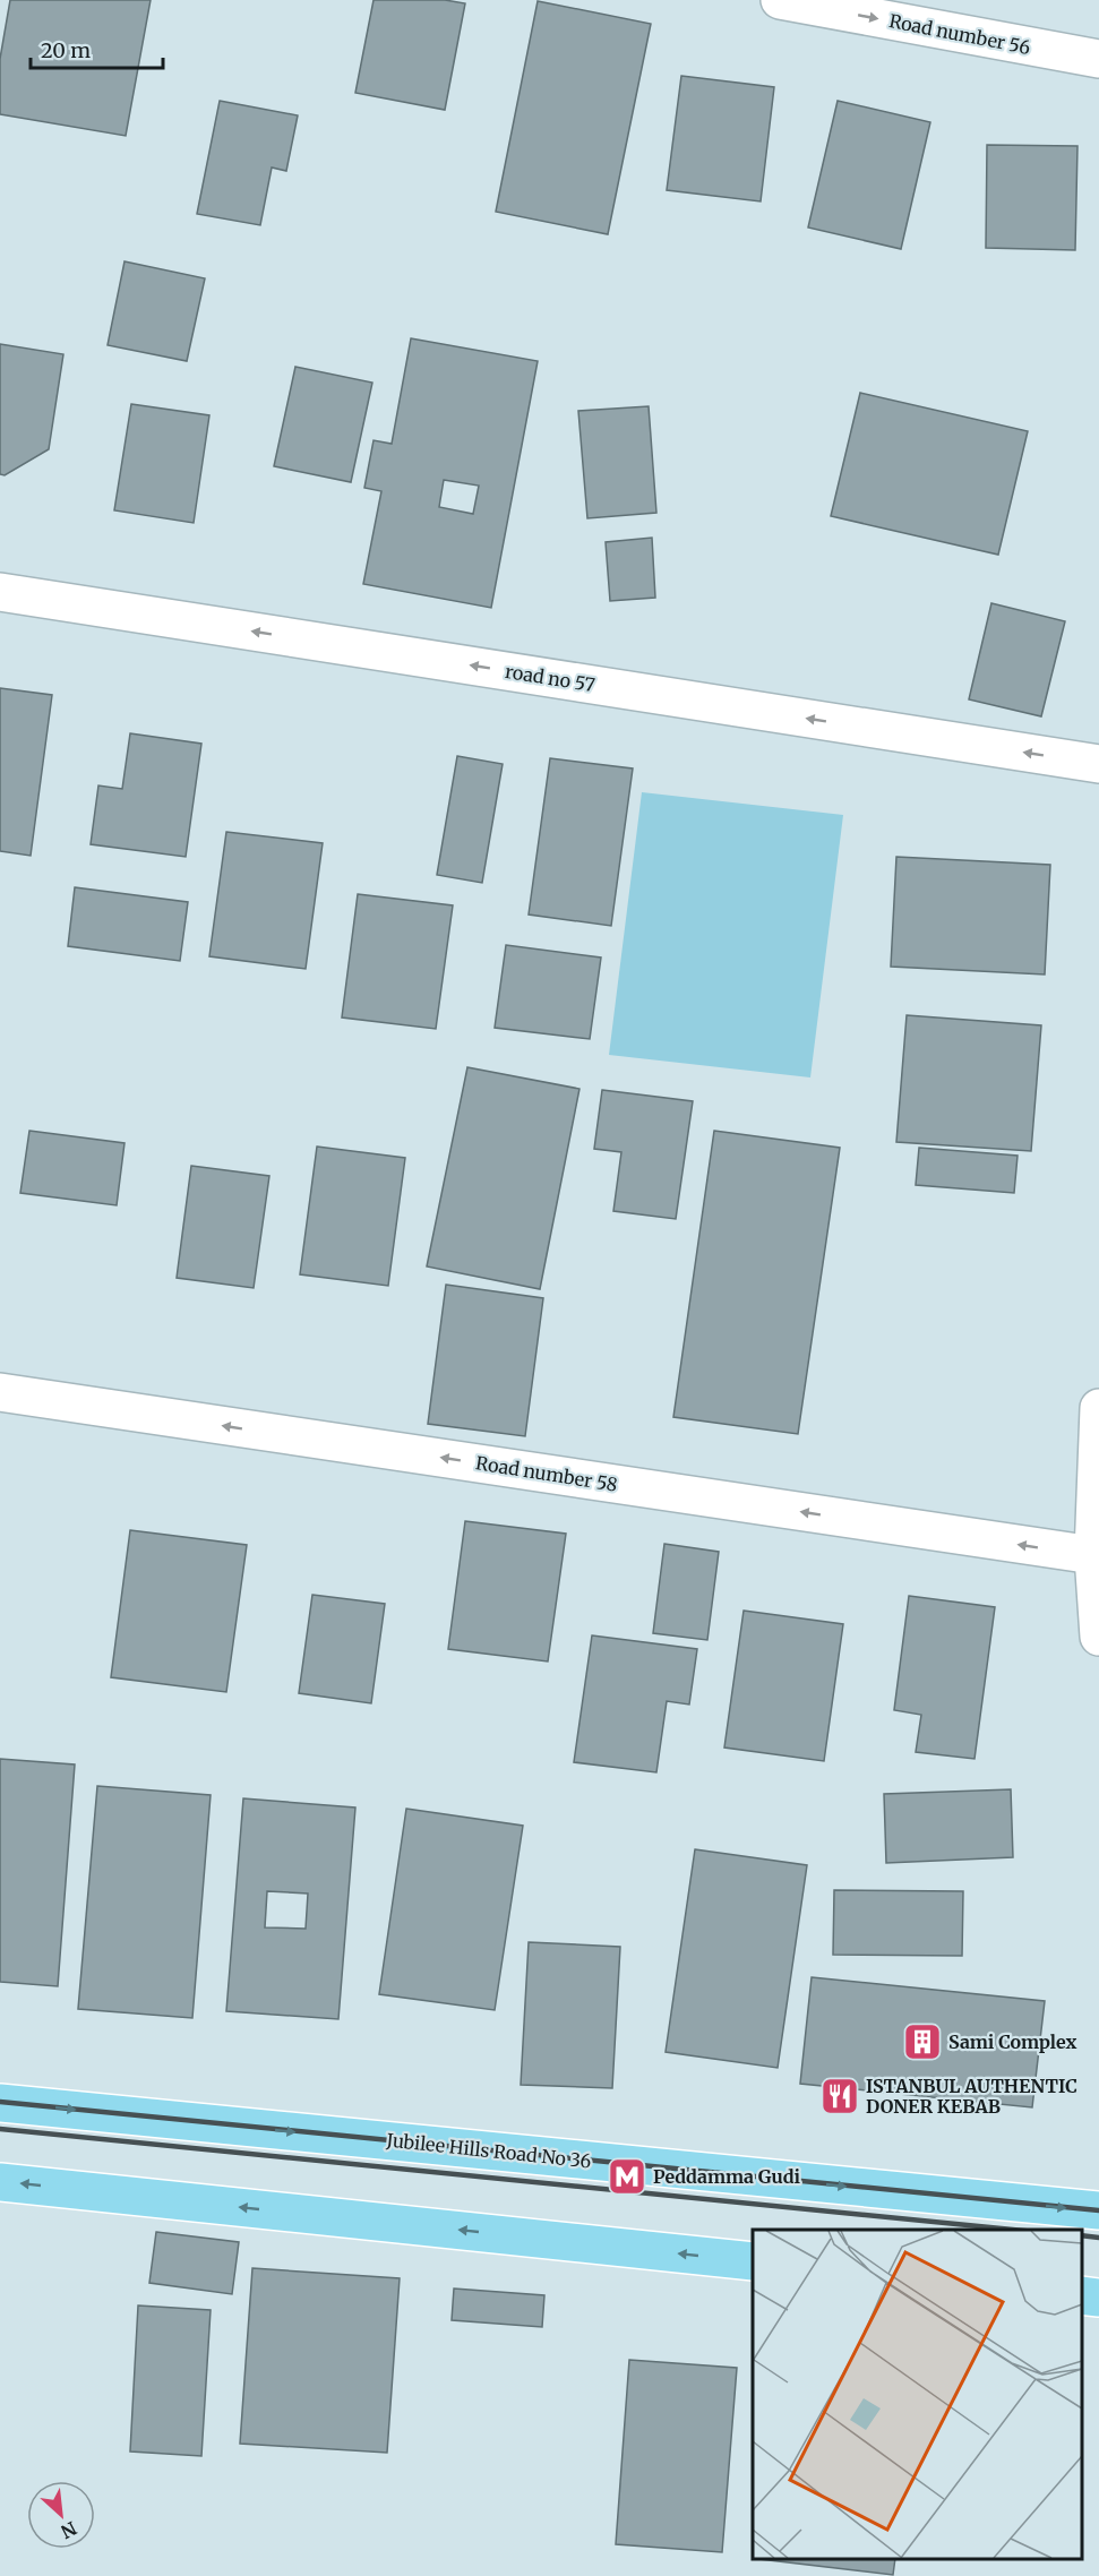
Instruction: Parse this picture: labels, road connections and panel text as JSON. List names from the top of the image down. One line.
{"streets":{"main road":["Jubilee Hills Road No 36"],"street":["Road number 56","road no 57","Road number 58"]},"one_way":["Road number 56","road no 57","Road number 58"],"places":{"building":["Sami Complex"],"restaurant":["ISTANBUL AUTHENTIC DONER KEBAB"],"metro station":["Peddamma Gudi"]},"scale_bar":"20 m","north":"bottom right"}
